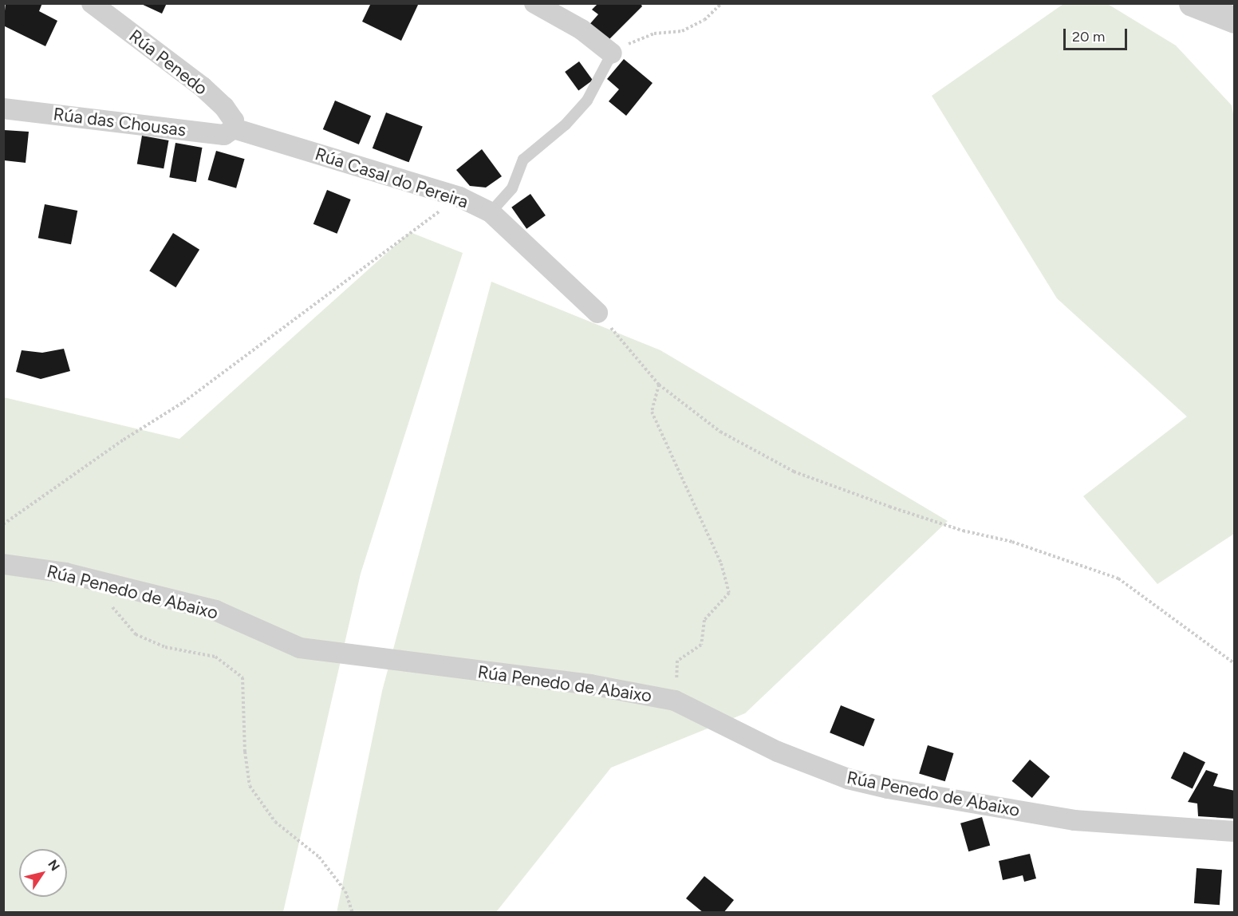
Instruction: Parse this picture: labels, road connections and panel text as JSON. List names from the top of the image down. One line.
{"streets":{"street":["Rúa Penedo","Rúa das Chousas","Rúa Casal do Pereira","Rúa Penedo de Abaixo"]},"crossings":[["Rúa Penedo","Rúa das Chousas"],["Rúa Penedo","Rúa Casal do Pereira"],["Rúa das Chousas","Rúa Casal do Pereira"]],"scale_bar":"20 m","north":"top right"}
